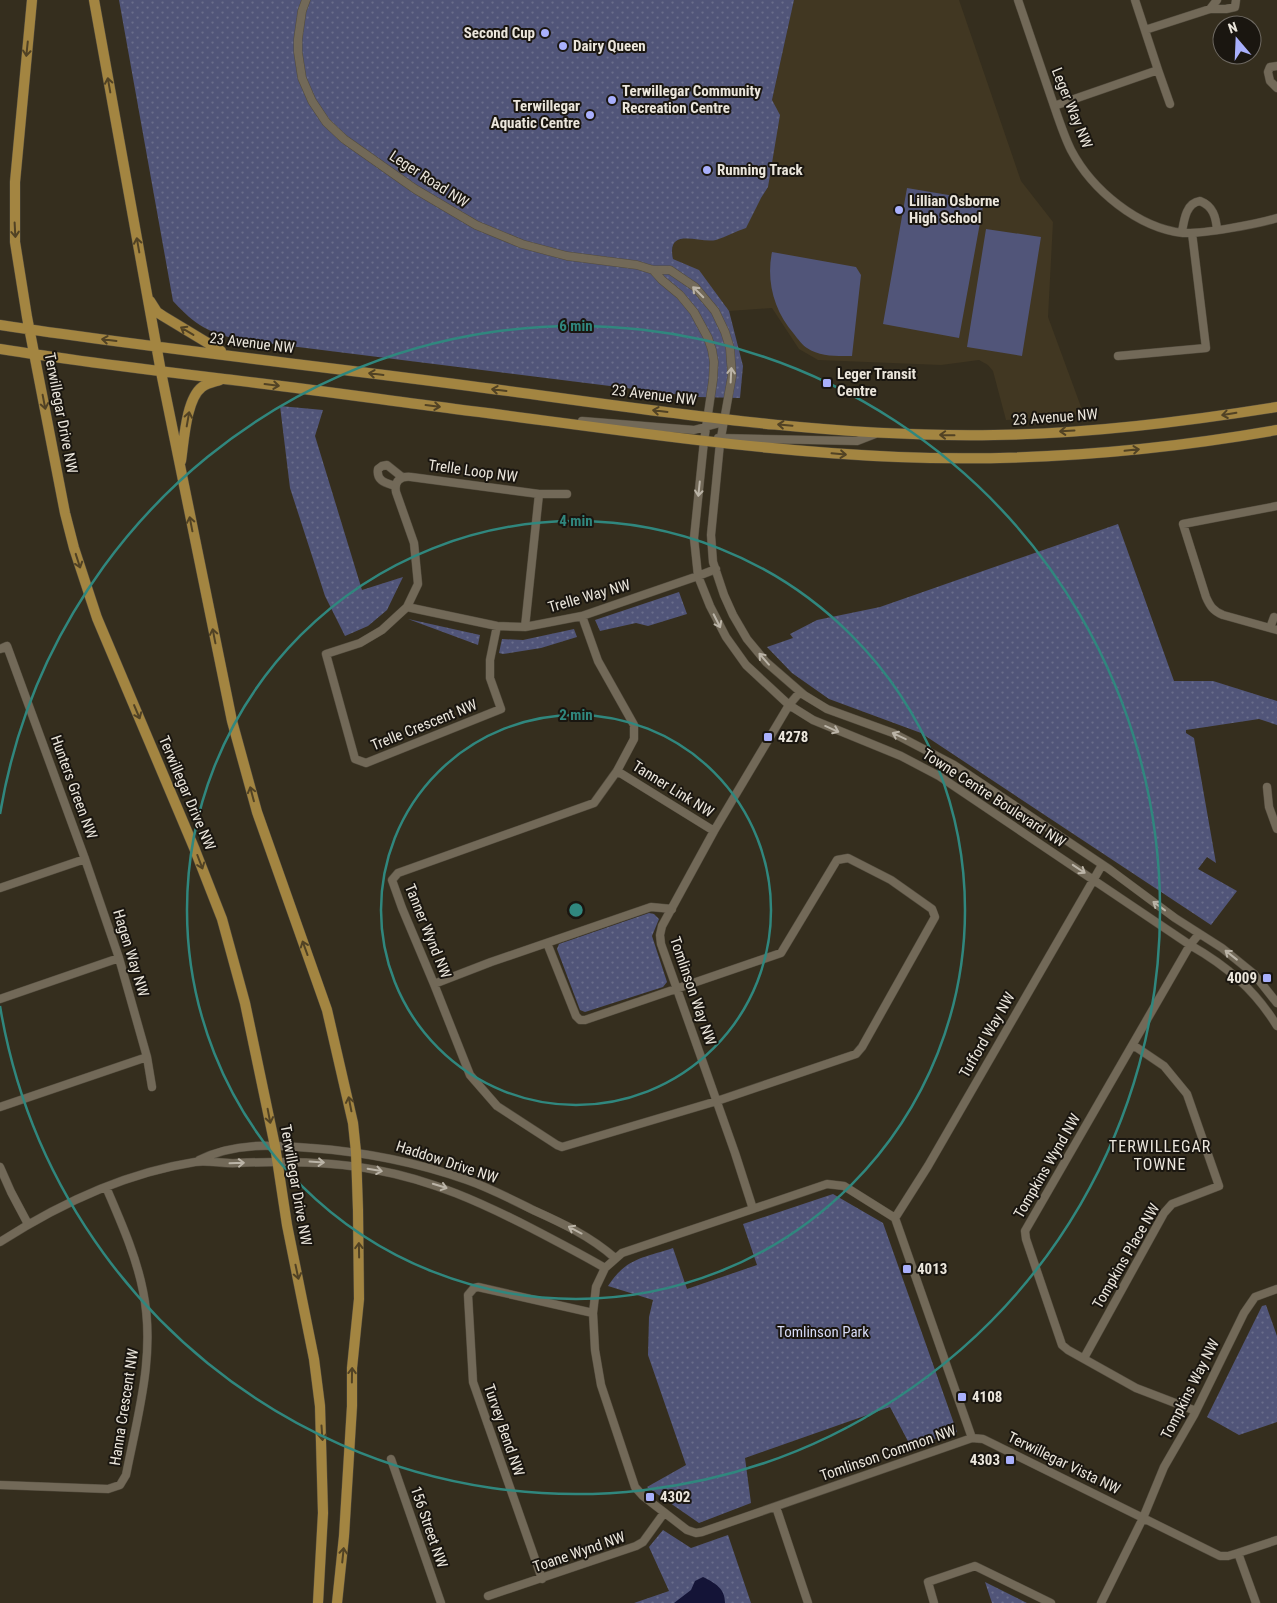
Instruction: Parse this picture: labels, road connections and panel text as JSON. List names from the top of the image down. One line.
{"streets":{"main road":["23 Avenue NW","Terwillegar Drive NW"],"street":["Leger Way NW","Leger Road NW","Trelle Loop NW","Trelle Way NW","Trelle Crescent NW","Hunters Green NW","Tanner Link NW","Towne Centre Boulevard NW","Tanner Wynd NW","Hagen Way NW","Tomlinson Way NW","Tufford Way NW","Haddow Drive NW","Tompkins Wynd NW","Tompkins Place NW","Tompkins Way NW","Hanna Crescent NW","Turvey Bend NW","Tomlinson Common NW","Terwillegar Vista NW","156 Street NW","Toane Wynd NW"]},"crossings":[["Leger Road NW","23 Avenue NW"],["Leger Road NW","Towne Centre Boulevard NW"],["23 Avenue NW","Terwillegar Drive NW"],["23 Avenue NW","Towne Centre Boulevard NW"],["Terwillegar Drive NW","Haddow Drive NW"],["Trelle Way NW","Trelle Crescent NW"],["Trelle Way NW","Towne Centre Boulevard NW"],["Trelle Way NW","Tanner Wynd NW"],["Hunters Green NW","Hagen Way NW"],["Tanner Link NW","Tanner Wynd NW"],["Tanner Link NW","Tomlinson Way NW"],["Towne Centre Boulevard NW","Tomlinson Way NW"],["Towne Centre Boulevard NW","Tufford Way NW"],["Towne Centre Boulevard NW","Tompkins Wynd NW"],["Tanner Wynd NW","Tomlinson Way NW"],["Tomlinson Way NW","Tomlinson Common NW"],["Tufford Way NW","Tomlinson Common NW"],["Haddow Drive NW","Hanna Crescent NW"],["Haddow Drive NW","Tomlinson Common NW"],["Tompkins Wynd NW","Tompkins Place NW"],["Tompkins Wynd NW","Tompkins Way NW"],["Tompkins Way NW","Terwillegar Vista NW"],["Turvey Bend NW","Tomlinson Common NW"],["Turvey Bend NW","Toane Wynd NW"],["Tomlinson Common NW","Terwillegar Vista NW"],["Tomlinson Common NW","Toane Wynd NW"]],"districts":["TERWILLEGAR TOWNE"],"parks":["Tomlinson Park"],"places":{"other":["Second Cup","Dairy Queen","Terwillegar Community Recreation Centre","Terwillegar Aquatic Centre","Running Track","Lillian Osborne High School"],"transit":["Leger Transit Centre","4278","4009","4013","4108","4303","4302"]},"north":"top","rings":["6 min","4 min","2 min"]}
